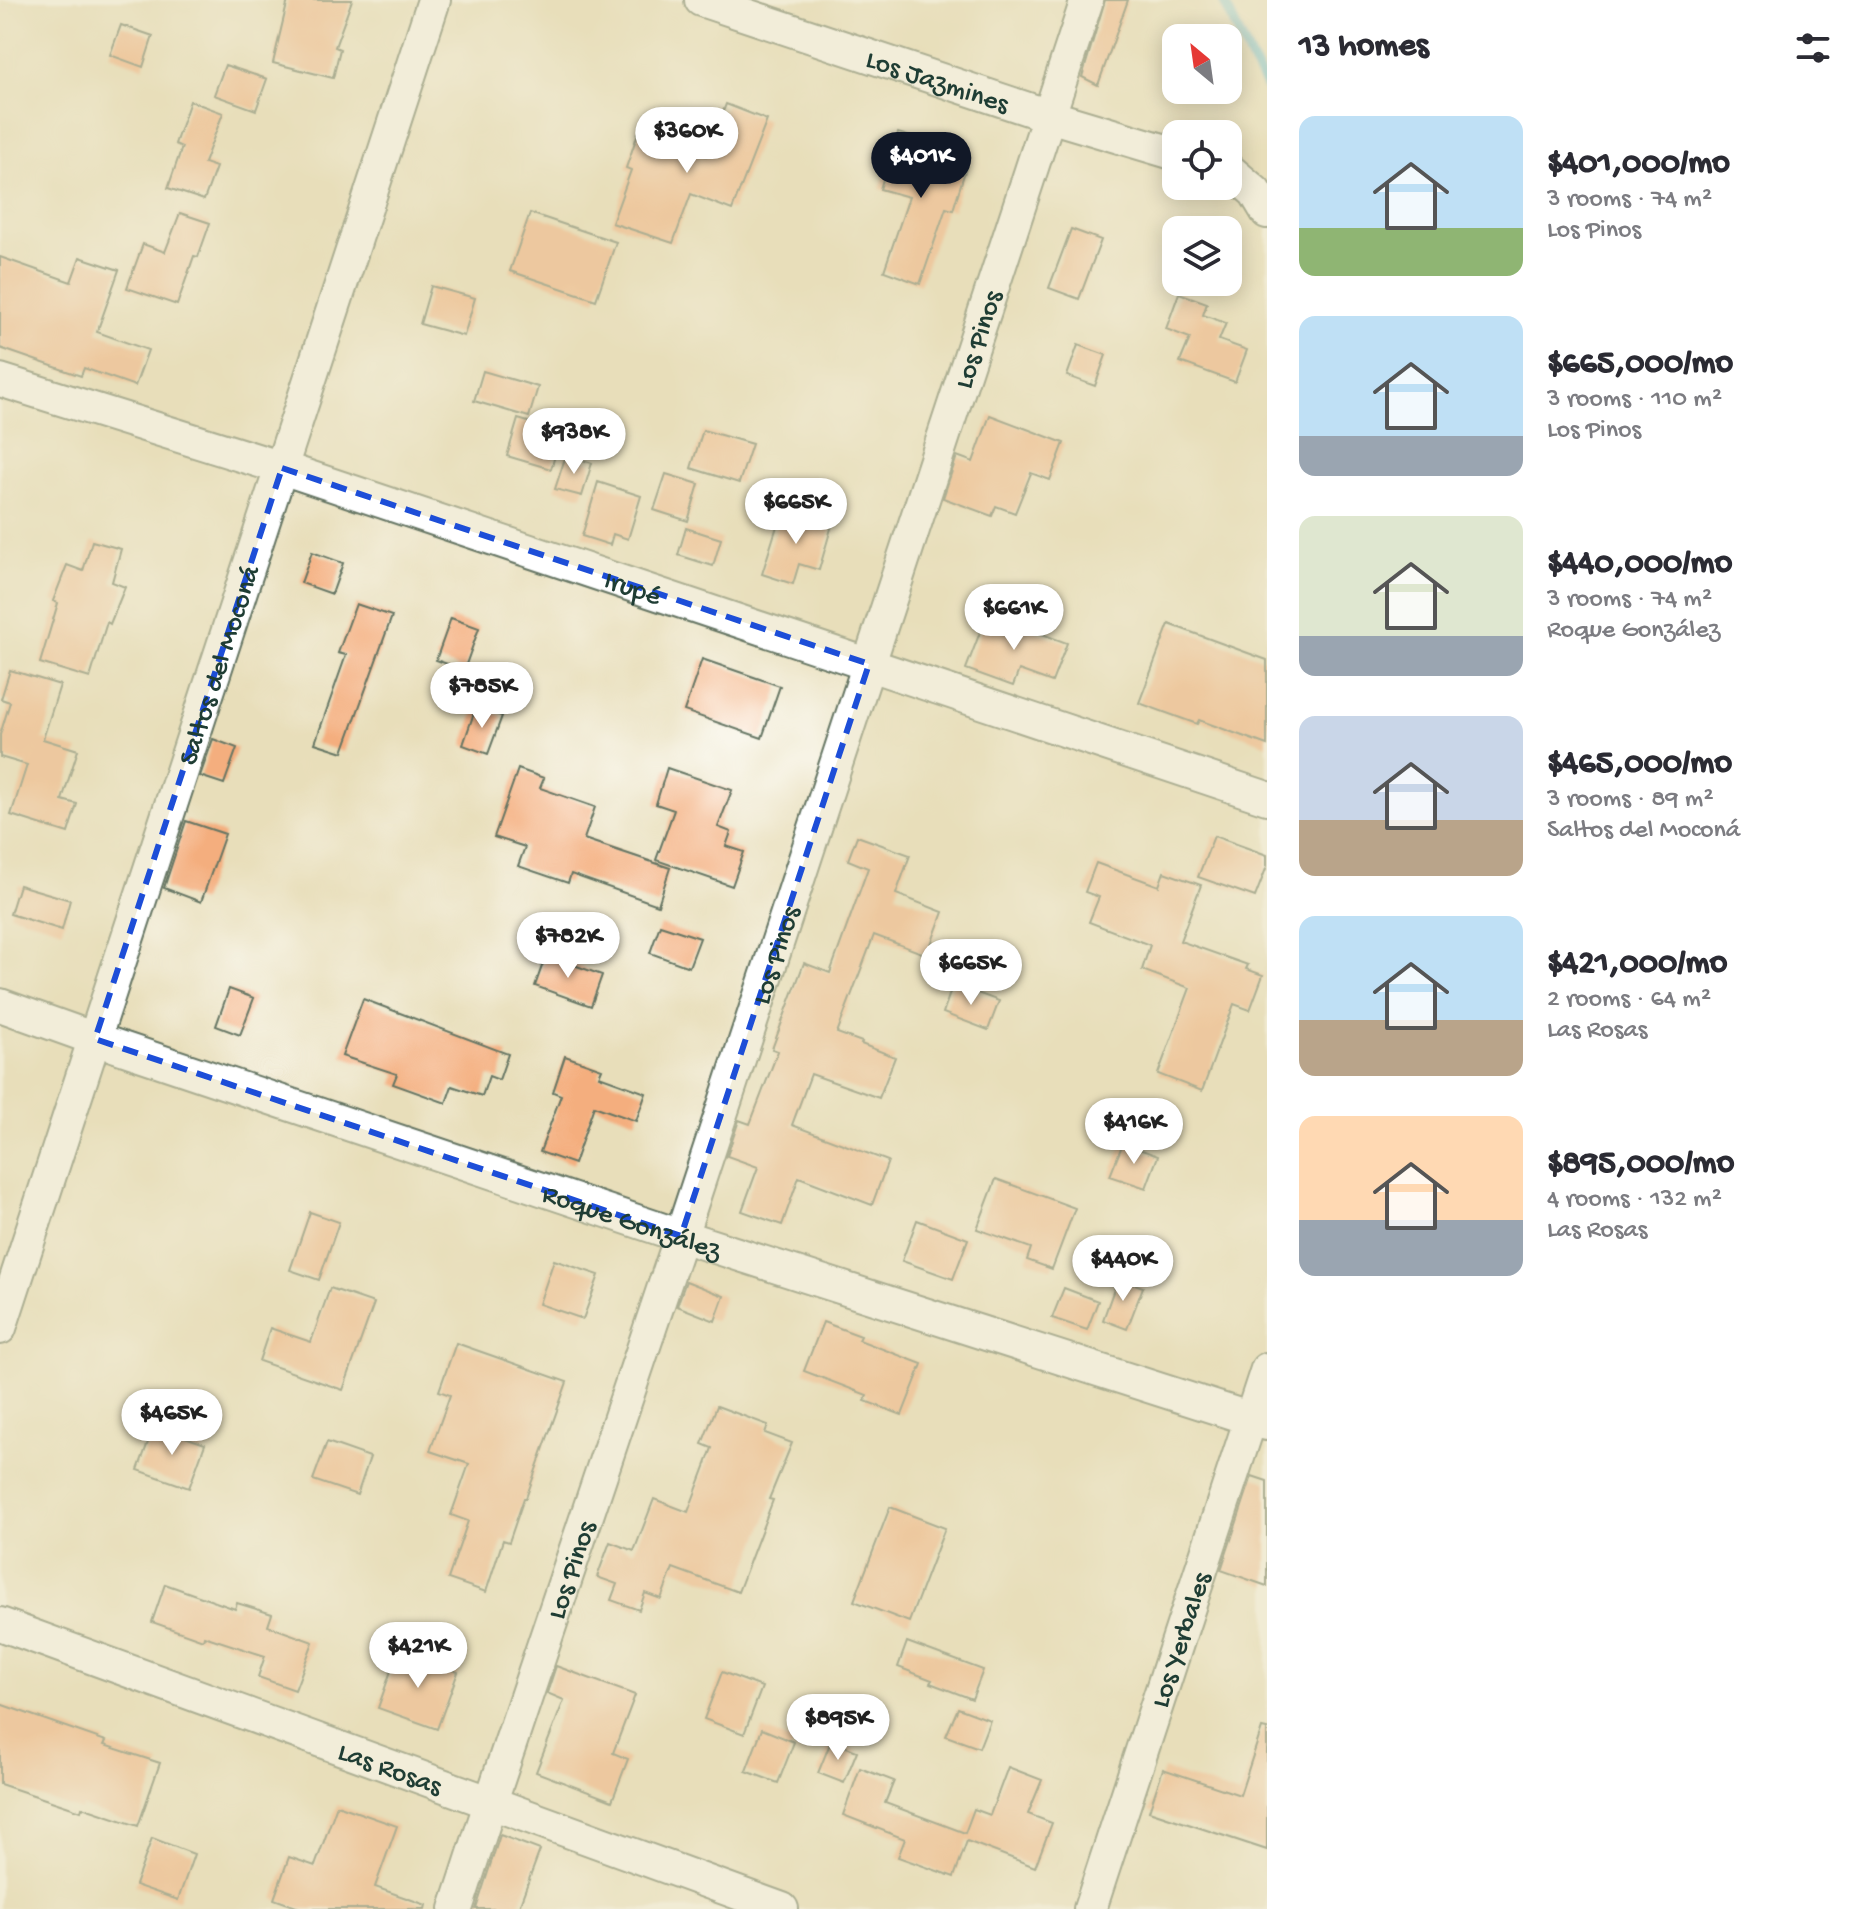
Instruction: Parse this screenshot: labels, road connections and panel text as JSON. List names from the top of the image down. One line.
{"streets":{"street":["Los Jazmines","Los Pinos","Irupé","Saltos del Moconá","Roque González","Los Yerbales","Las Rosas"]},"crossings":[["Los Jazmines","Los Pinos"],["Los Pinos","Irupé"],["Los Pinos","Roque González"],["Los Pinos","Las Rosas"],["Irupé","Saltos del Moconá"],["Saltos del Moconá","Roque González"],["Roque González","Los Yerbales"]],"north":"top left","page":{"heading":"13 homes","list":[{"name":"$401,000/mo","note":"3 rooms · 74 m² · Los Pinos"},{"name":"$665,000/mo","note":"3 rooms · 110 m² · Los Pinos"},{"name":"$440,000/mo","note":"3 rooms · 74 m² · Roque González"},{"name":"$465,000/mo","note":"3 rooms · 89 m² · Saltos del Moconá"},{"name":"$421,000/mo","note":"2 rooms · 64 m² · Las Rosas"},{"name":"$895,000/mo","note":"4 rooms · 132 m² · Las Rosas"}],"price":["$360K","$401K","$938K","$665K","$661K","$785K","$782K","$665K","$416K","$440K","$465K","$421K","$895K"]}}
